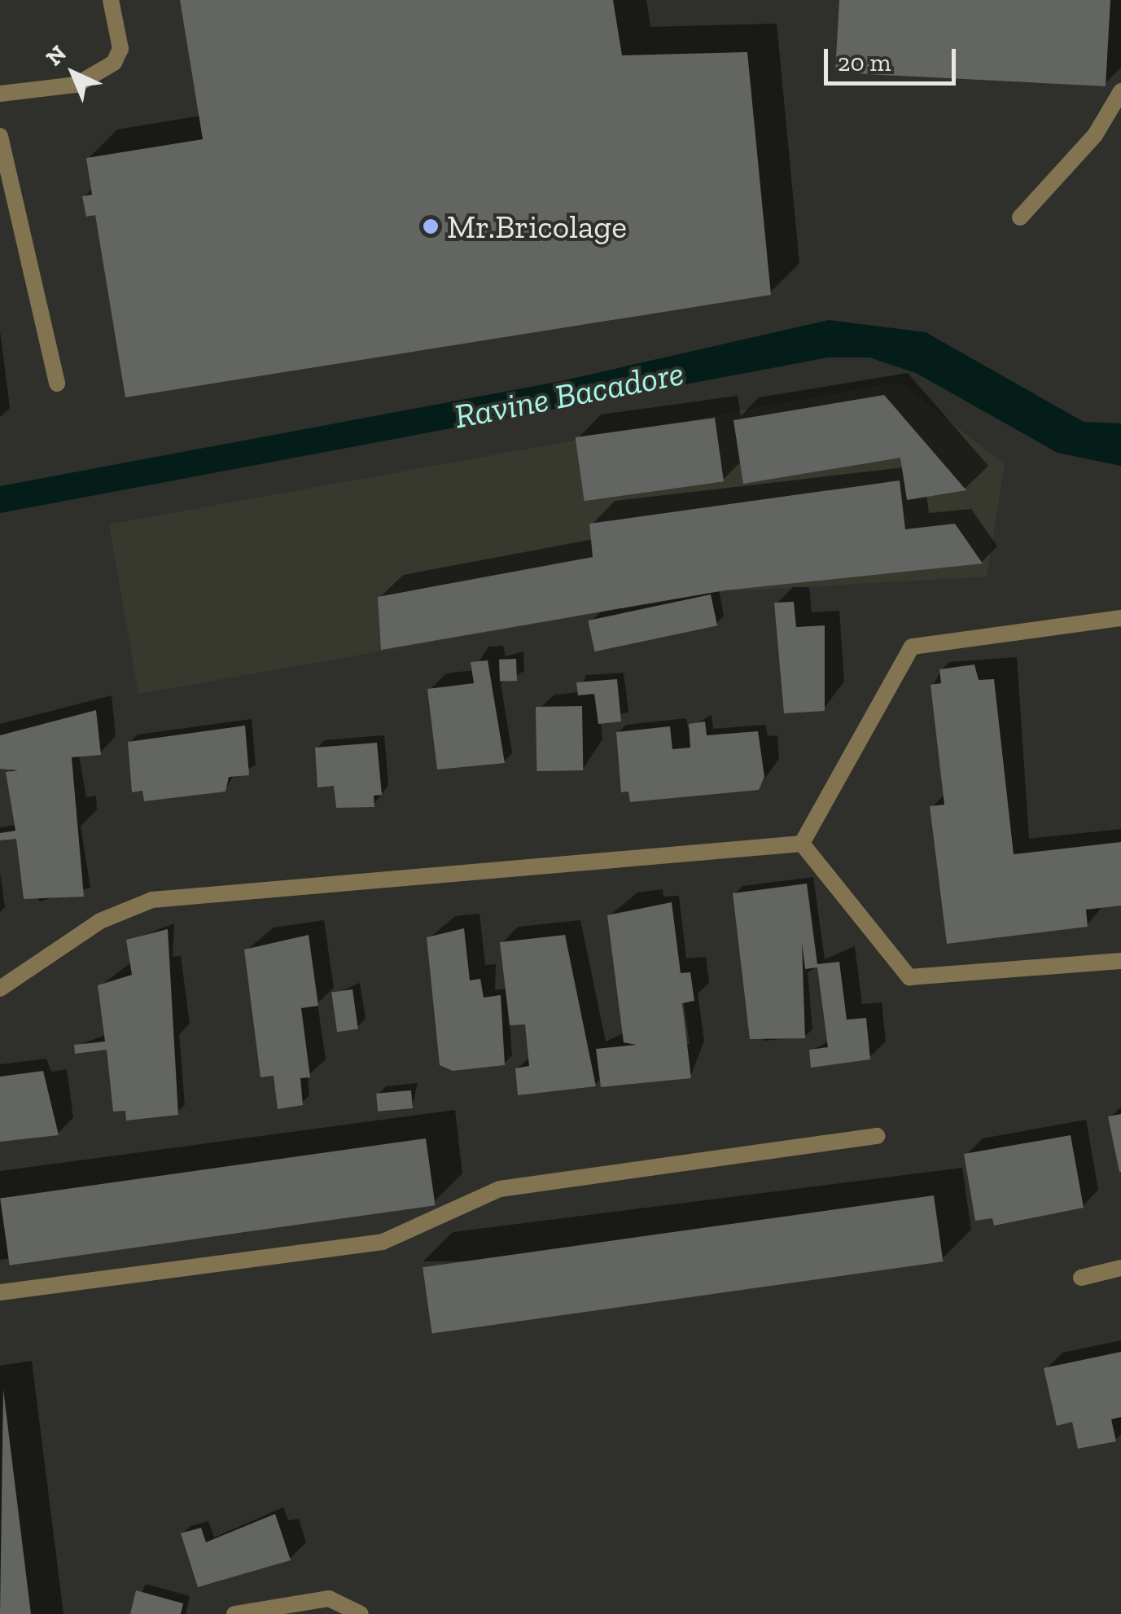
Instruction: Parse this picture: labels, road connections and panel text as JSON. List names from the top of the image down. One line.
{"water":["Ravine Bacadore"],"places":["Mr.Bricolage"],"scale_bar":"20 m","north":"top left"}
